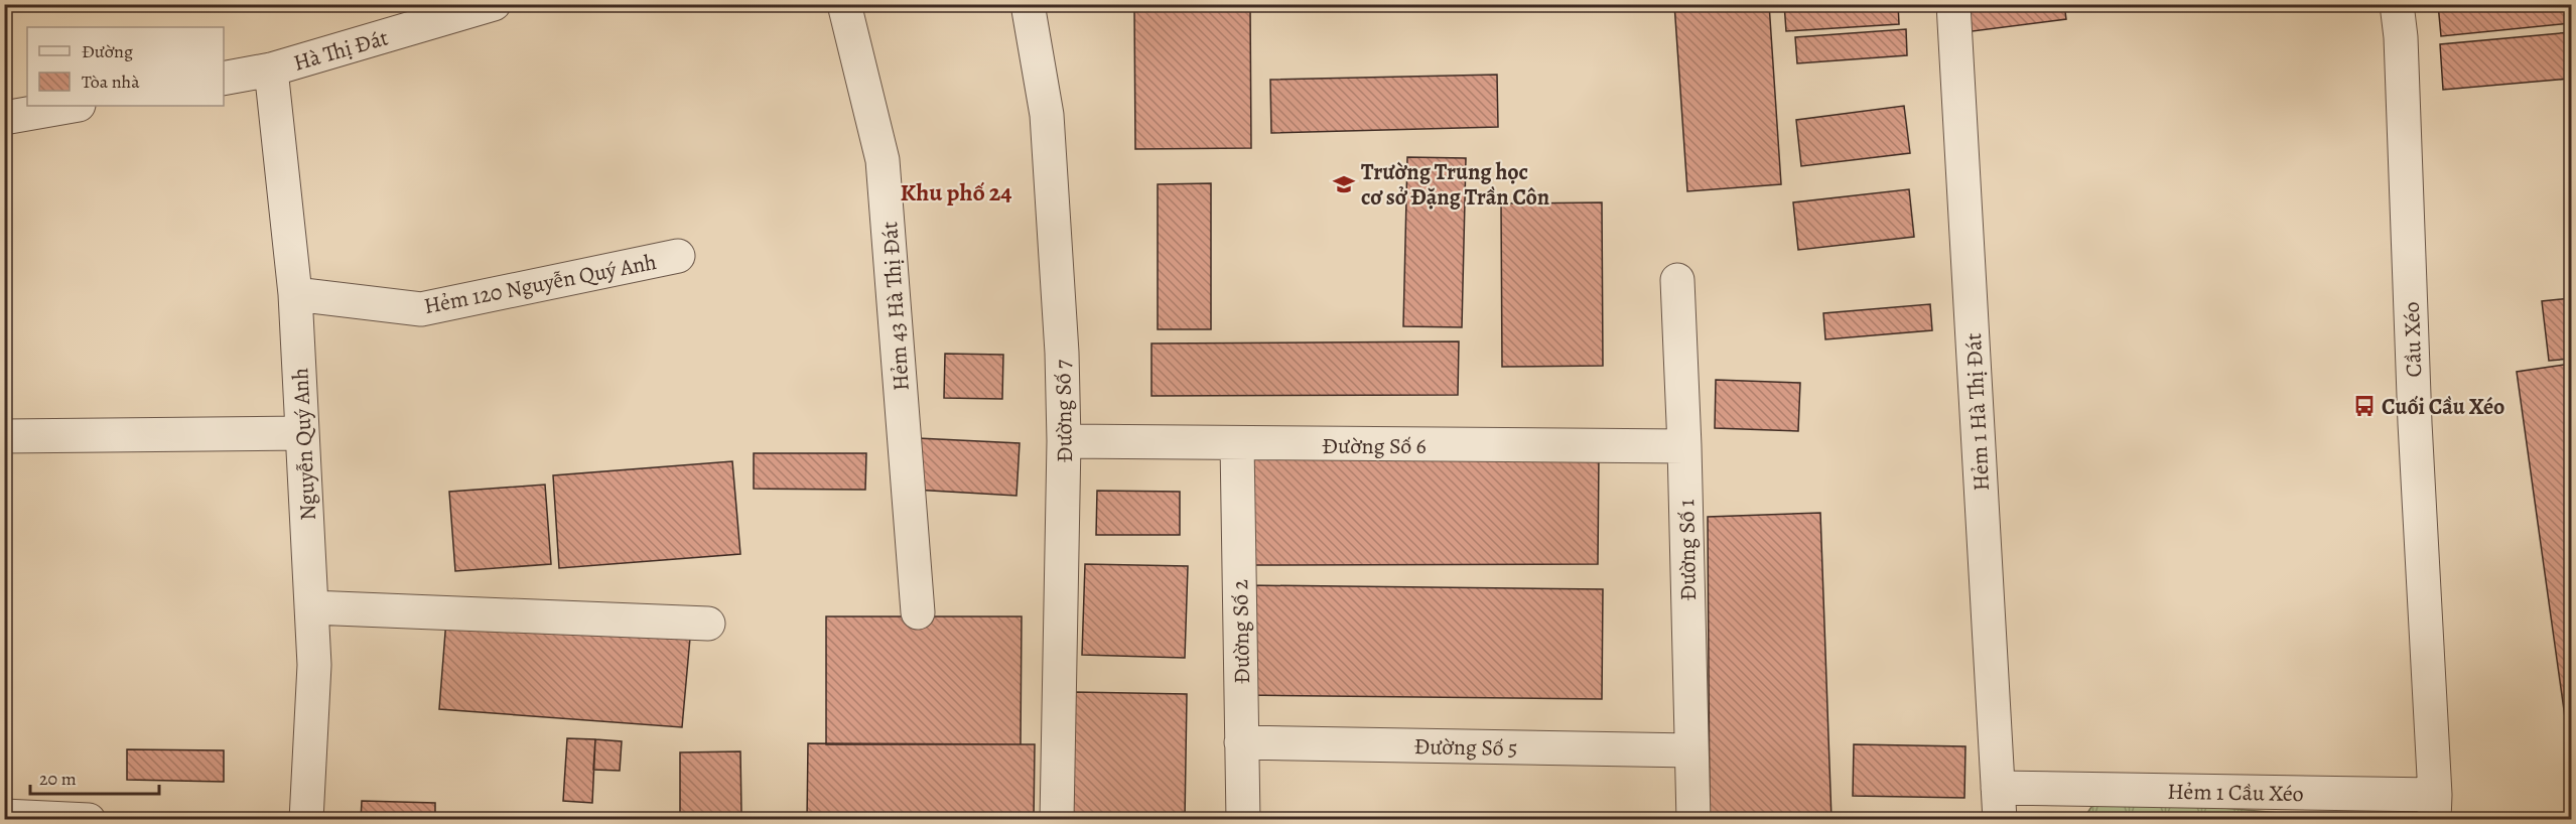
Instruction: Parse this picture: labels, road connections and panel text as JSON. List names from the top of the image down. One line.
{"streets":{"street":["Hà Thị Đát","Hẻm 120 Nguyễn Quý Anh","Hẻm 43 Hà Thị Đát","Cầu Xéo","Đường Số 7","Hẻm 1 Hà Thị Đát","Nguyễn Quý Anh","Đường Số 6","Đường Số 1","Đường Số 2","Đường Số 5","Hẻm 1 Cầu Xéo"]},"crossings":[["Hà Thị Đát","Nguyễn Quý Anh"],["Hẻm 120 Nguyễn Quý Anh","Nguyễn Quý Anh"],["Cầu Xéo","Hẻm 1 Cầu Xéo"],["Đường Số 7","Đường Số 6"],["Hẻm 1 Hà Thị Đát","Hẻm 1 Cầu Xéo"],["Đường Số 6","Đường Số 1"],["Đường Số 6","Đường Số 2"],["Đường Số 1","Đường Số 5"],["Đường Số 2","Đường Số 5"]],"districts":["Khu phố 24"],"places":{"school or university":["Trường Trung học cơ sở Đặng Trần Côn"],"bus stop":["Cuối Cầu Xéo"]},"legend":["Đường","Tòa nhà"],"scale_bar":"20 m"}
